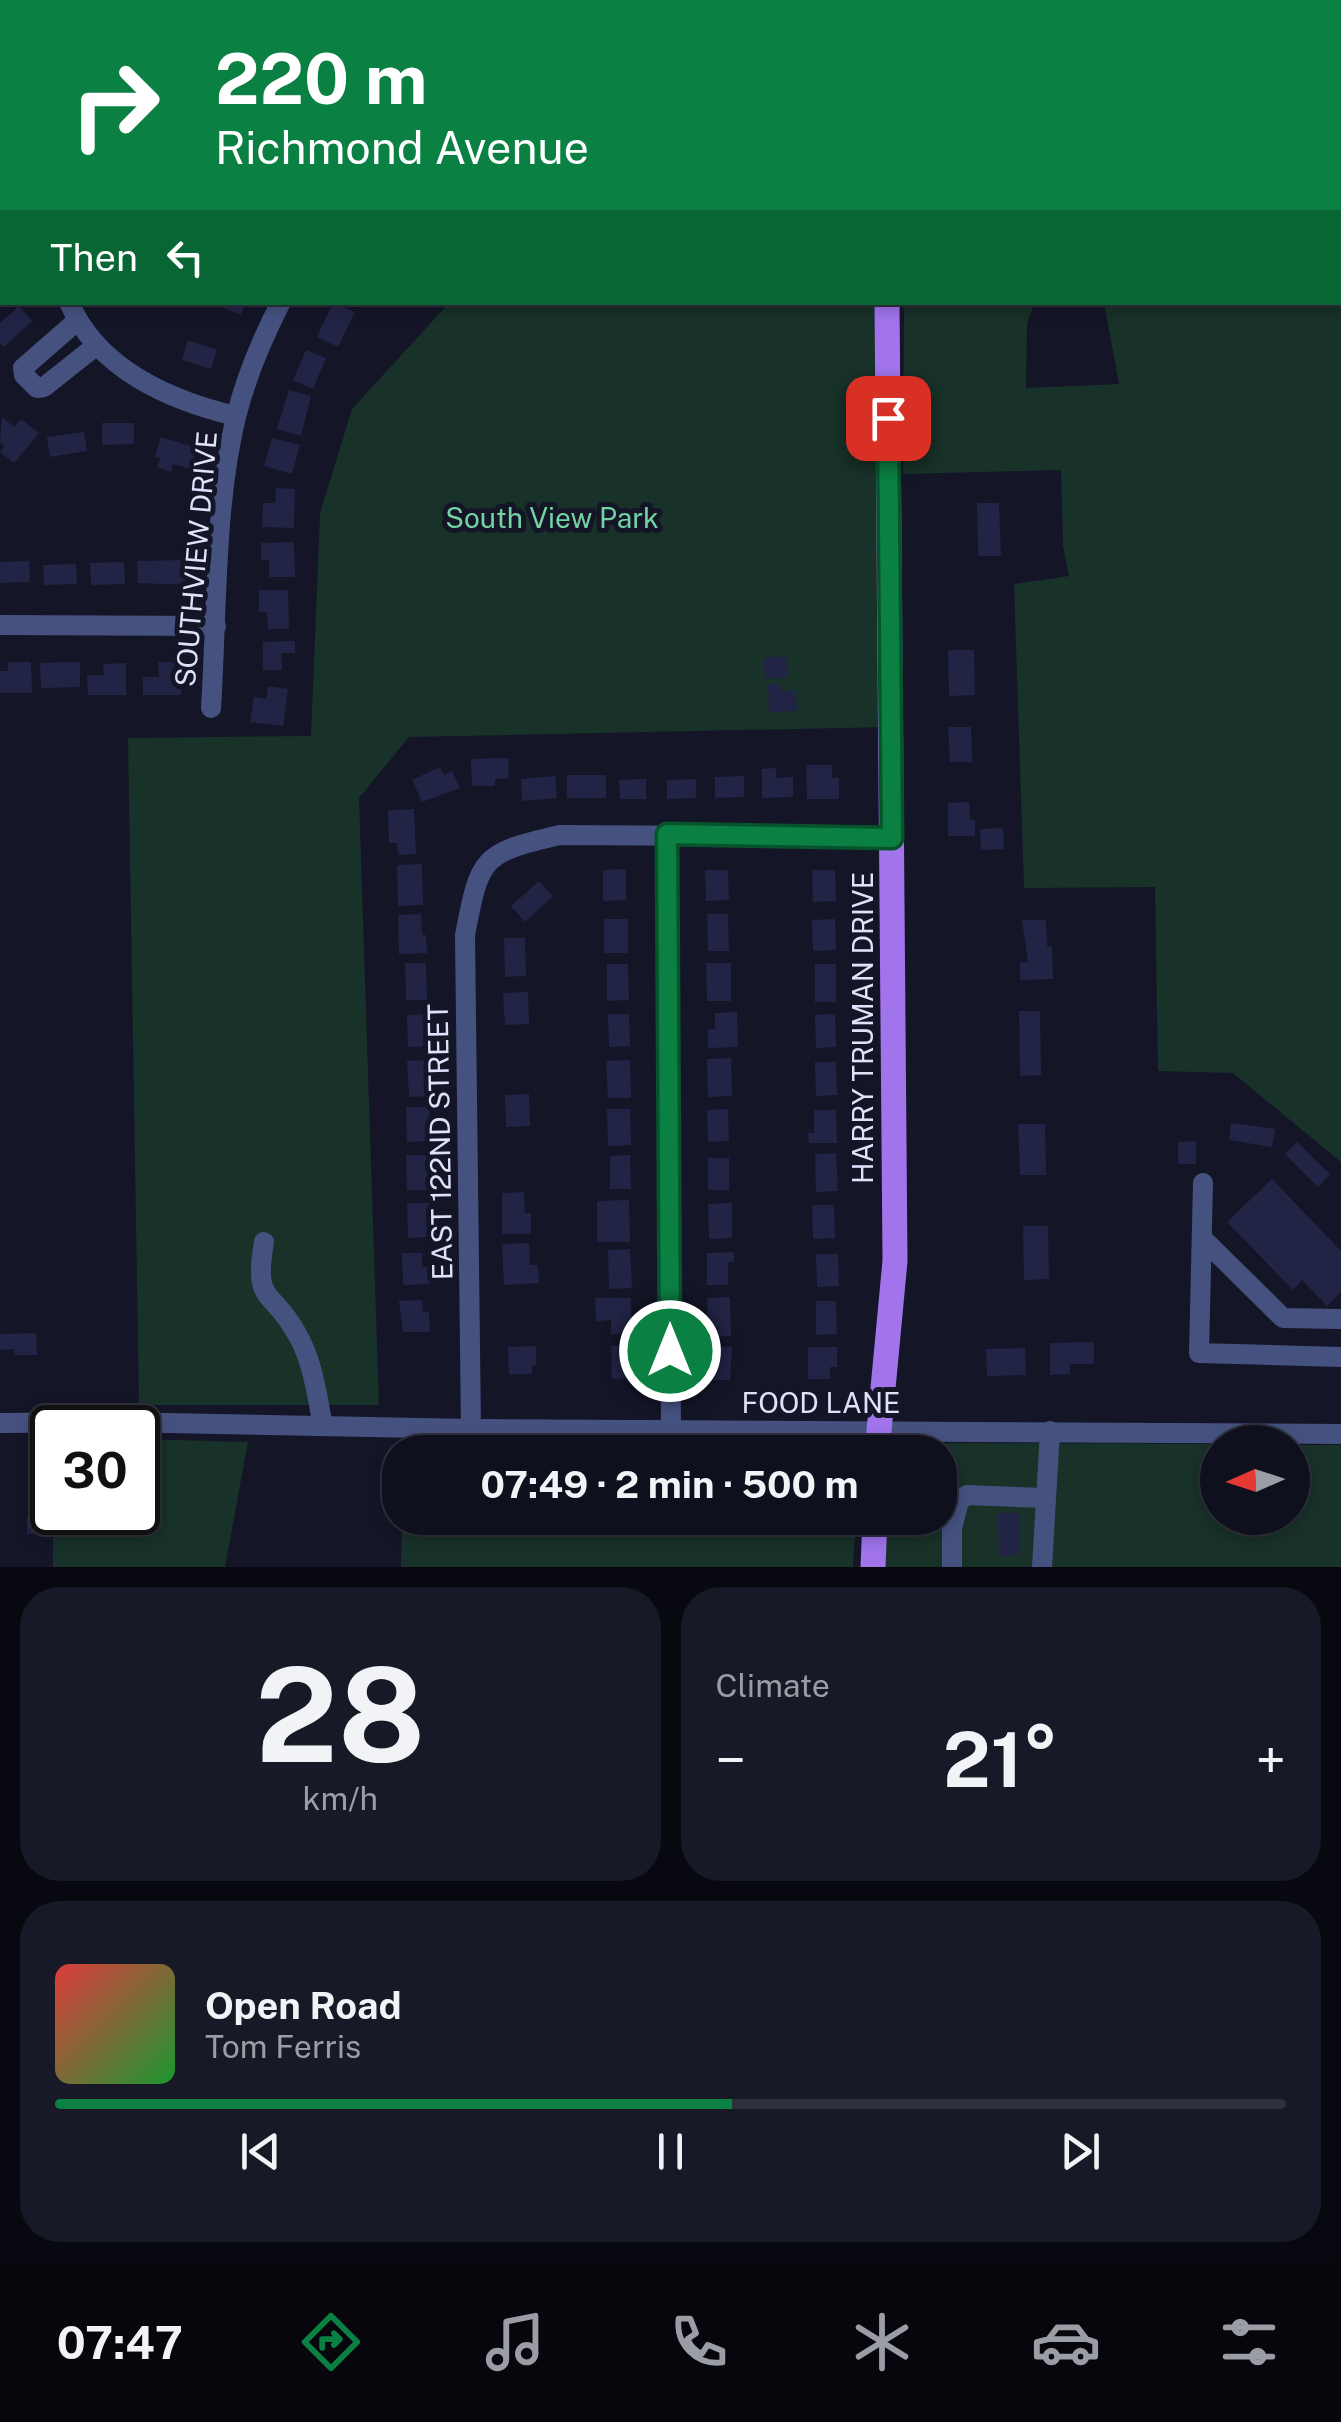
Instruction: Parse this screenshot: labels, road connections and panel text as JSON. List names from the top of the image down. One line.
{"streets":{"main road":["HARRY TRUMAN DRIVE"],"street":["SOUTHVIEW DRIVE","EAST 122ND STREET","FOOD LANE"]},"crossings":[["EAST 122ND STREET","FOOD LANE"]],"parks":["South View Park"],"north":"left","page":{"turn":["220 m","Richmond Avenue"],"then":"Then","limit":"30","trip":"07:49 · 2 min · 500 m","tile":[["28","km/h"],"Climate"],"heat":["−","21°","+"],"song":["Open Road","Tom Ferris"],"tabs":"07:47"}}
